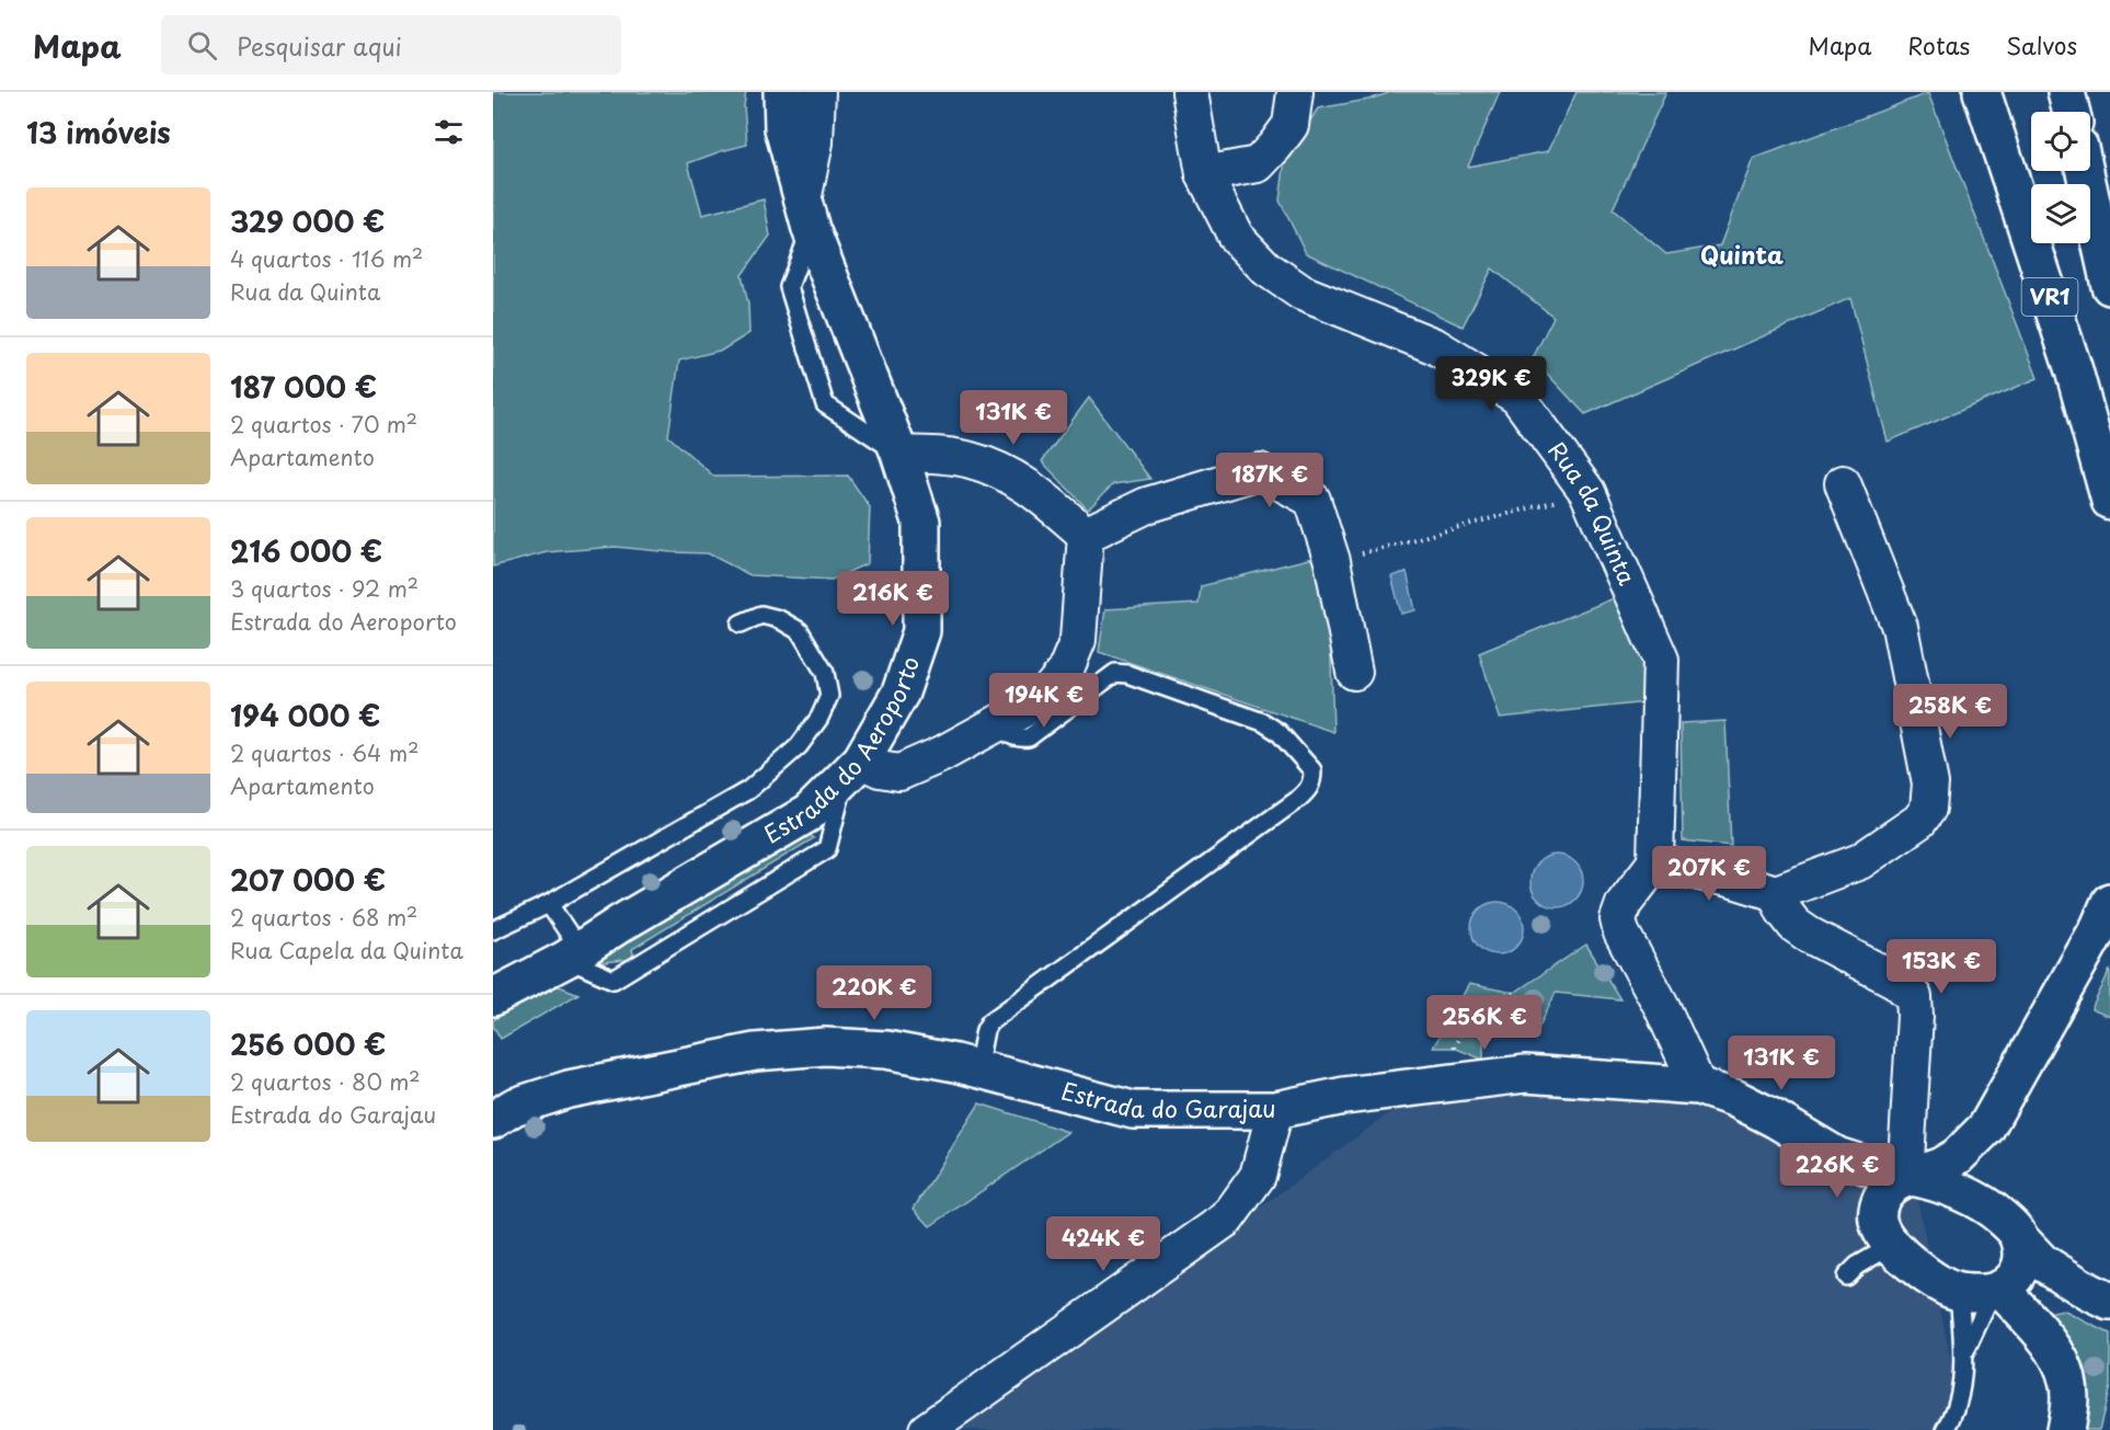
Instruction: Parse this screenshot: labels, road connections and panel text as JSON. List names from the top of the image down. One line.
{"streets":{"main road":["VR1","Estrada do Aeroporto","Estrada do Garajau"],"street":["Rua da Quinta"]},"districts":["Quinta"],"page":{"header":"Mapa","search":"Pesquisar aqui","nav":["Mapa","Rotas","Salvos"],"heading":"13 imóveis","list":[{"name":"329 000 €","note":"4 quartos · 116 m² · Rua da Quinta"},{"name":"187 000 €","note":"2 quartos · 70 m² · Apartamento"},{"name":"216 000 €","note":"3 quartos · 92 m² · Estrada do Aeroporto"},{"name":"194 000 €","note":"2 quartos · 64 m² · Apartamento"},{"name":"207 000 €","note":"2 quartos · 68 m² · Rua Capela da Quinta"},{"name":"256 000 €","note":"2 quartos · 80 m² · Estrada do Garajau"}],"price":["329K €","131K €","187K €","216K €","194K €","258K €","207K €","153K €","220K €","256K €","131K €","226K €","424K €"]}}
